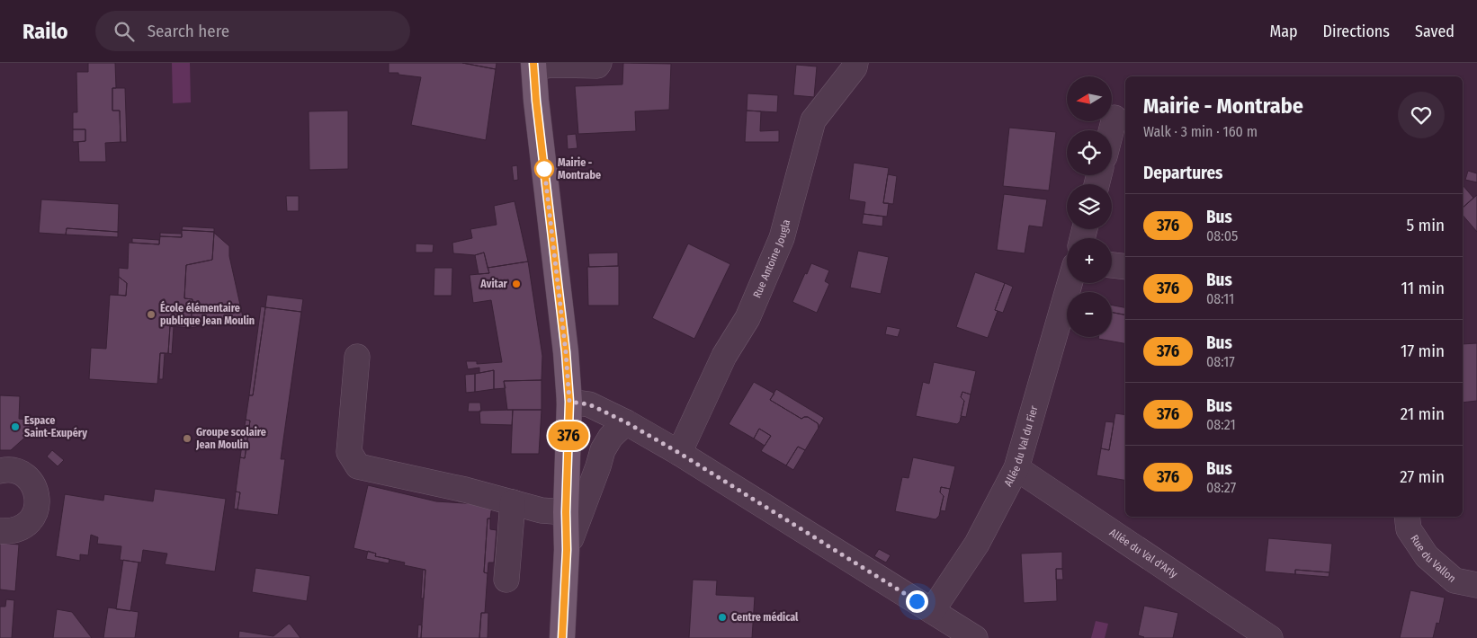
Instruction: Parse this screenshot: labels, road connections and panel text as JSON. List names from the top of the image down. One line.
{"streets":{"street":["Rue Antoine Jougla","Allée du Val du Fier","Allée du Val d'Arly","Rue du Vallon"]},"crossings":[["Allée du Val du Fier","Allée du Val d'Arly"]],"places":["Mairie - Montrabe","Avitar","École élémentaire publique Jean Moulin","Espace Saint-Exupéry","Groupe scolaire Jean Moulin","Centre médical"],"lines":["bus line 376"],"north":"left","page":{"header":"Railo","search":"Search here","nav":["Map","Directions","Saved"],"on_map":"376","map_buttons":["+","−"],"heading":[["Mairie - Montrabe","Walk · 3 min · 160 m"],"Departures"],"list":[{"mark":"376","name":"Bus","note":"08:05","value":"5 min"},{"mark":"376","name":"Bus","note":"08:11","value":"11 min"},{"mark":"376","name":"Bus","note":"08:17","value":"17 min"},{"mark":"376","name":"Bus","note":"08:21","value":"21 min"},{"mark":"376","name":"Bus","note":"08:27","value":"27 min"}]}}
